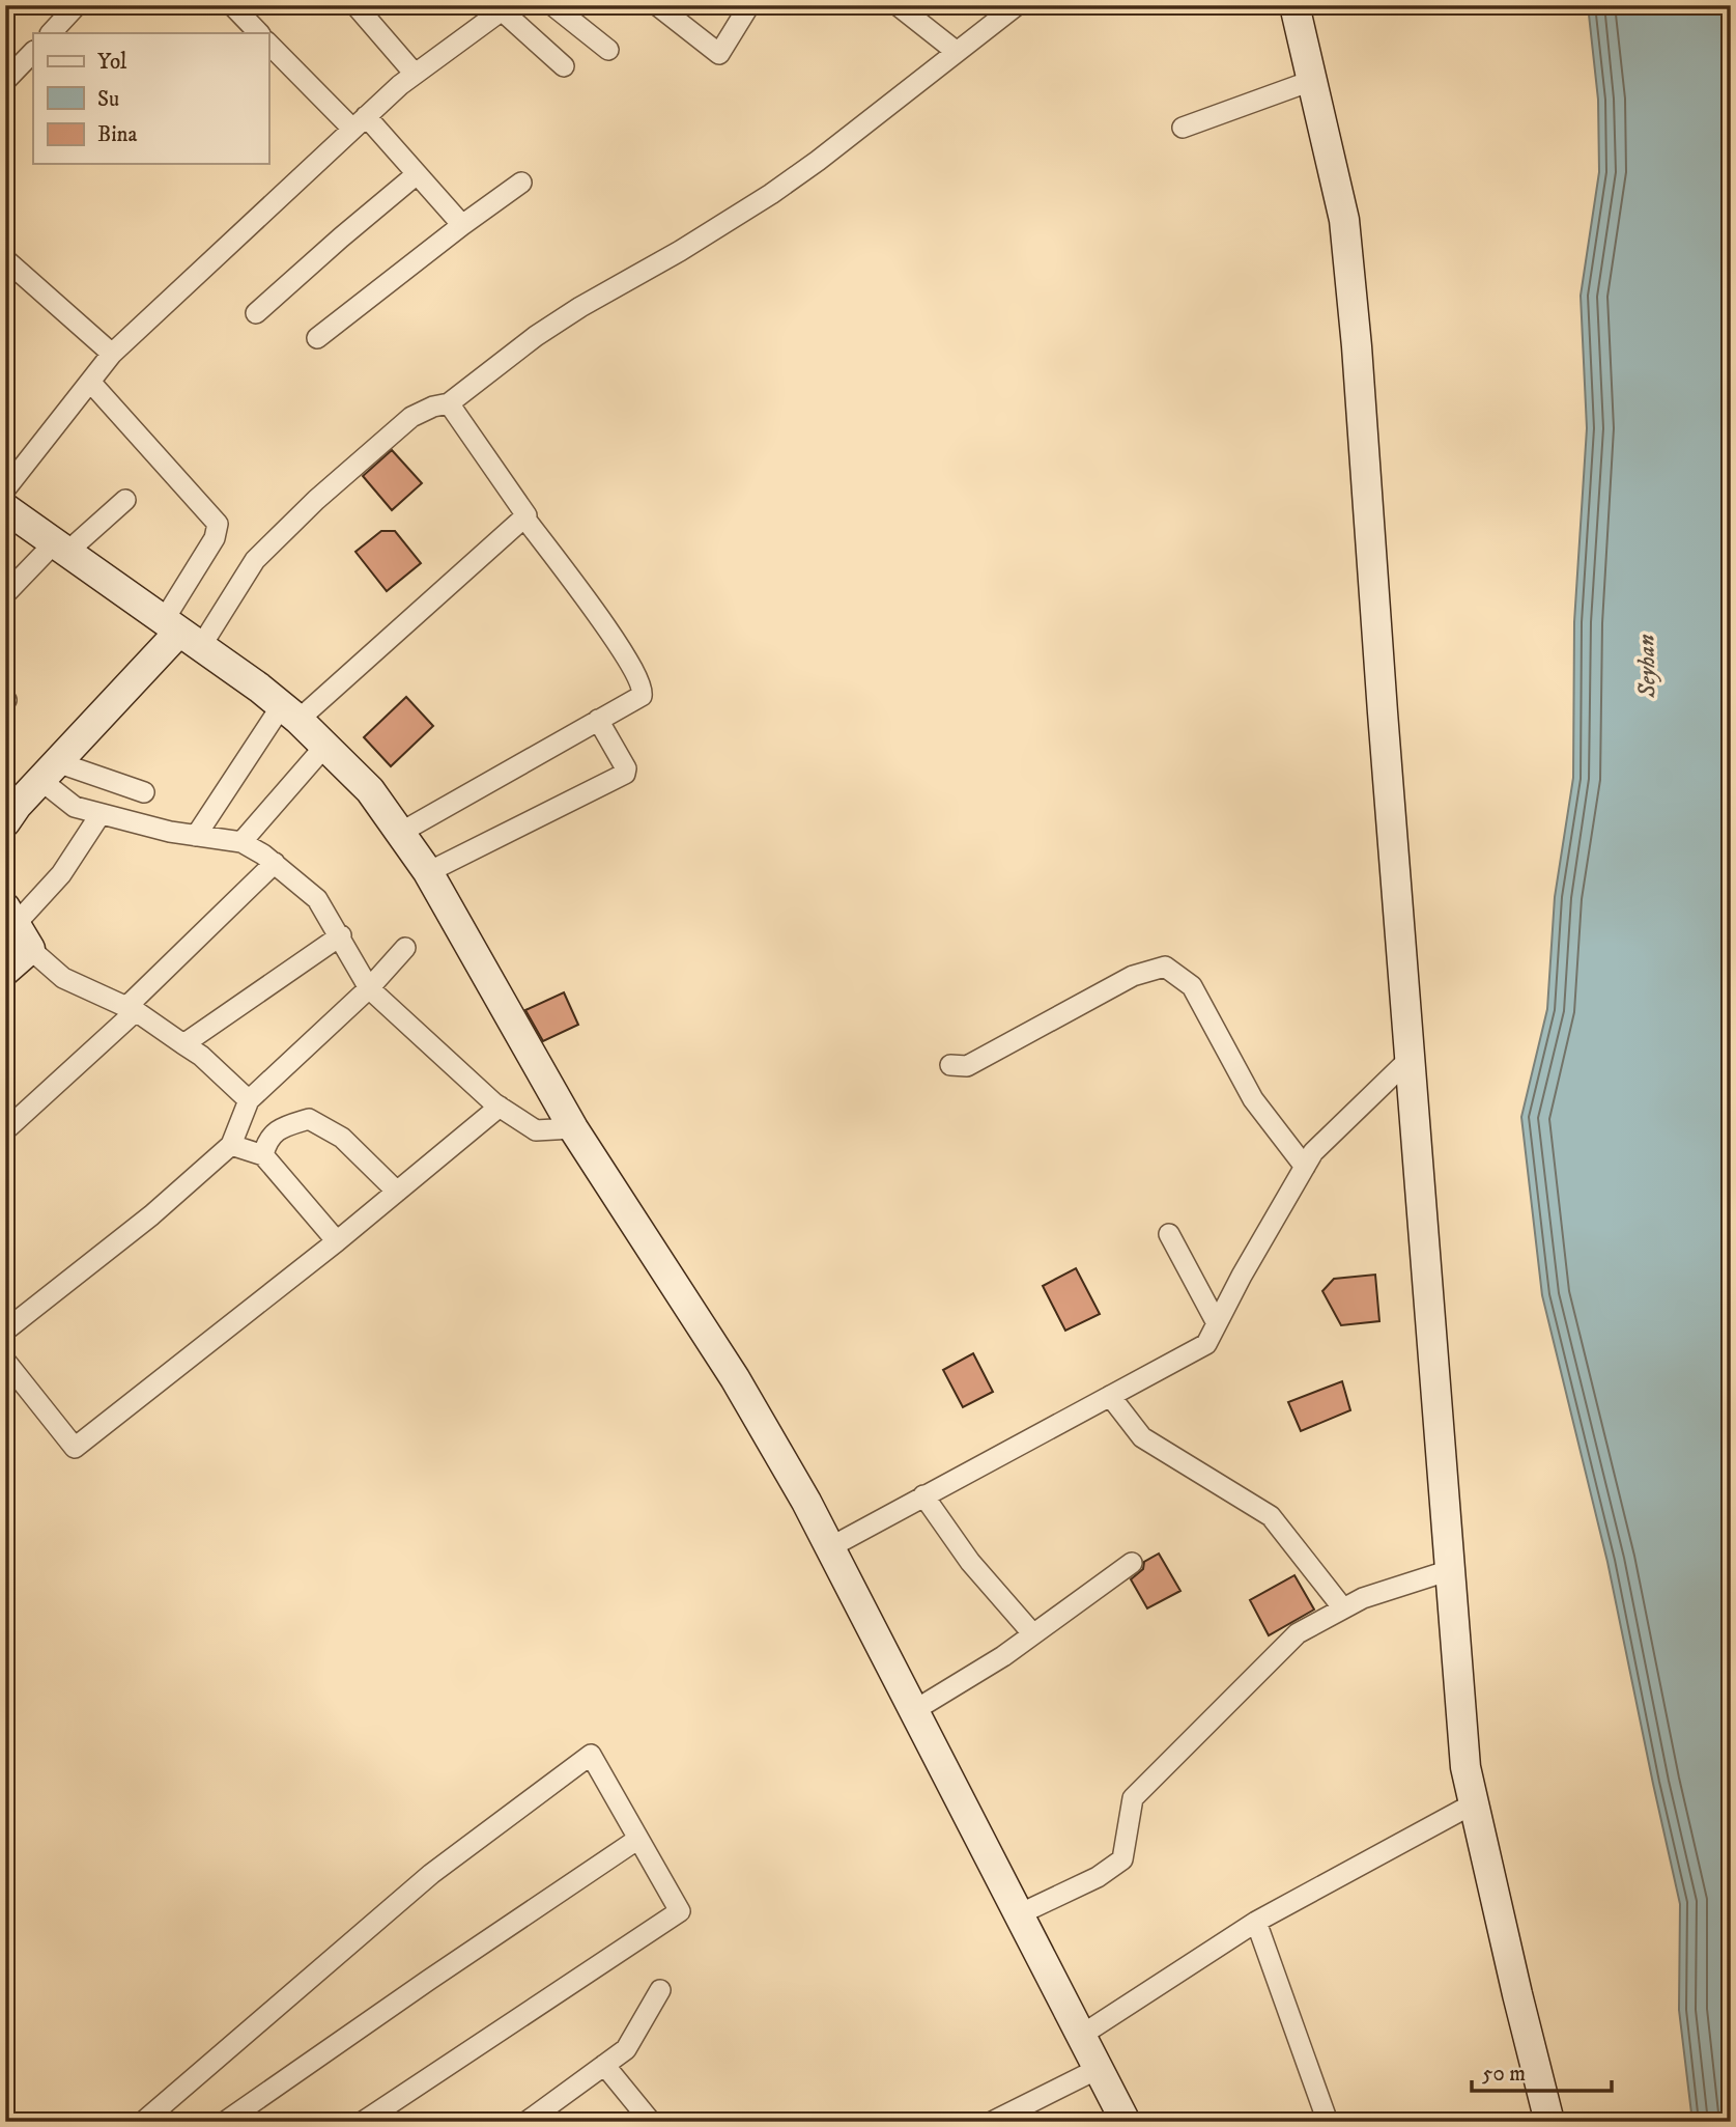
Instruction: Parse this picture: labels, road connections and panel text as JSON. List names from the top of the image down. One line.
{"water":["Seyhan"],"legend":["Yol","Su","Bina"],"scale_bar":"50 m"}
